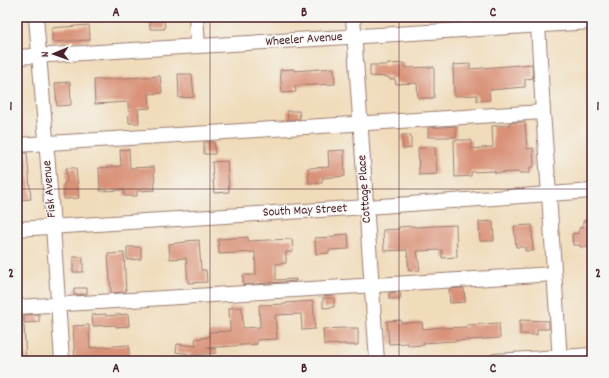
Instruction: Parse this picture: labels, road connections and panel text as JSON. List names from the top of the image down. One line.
{"streets":{"street":["Wheeler Avenue","Fisk Avenue","Cottage Place","South May Street"]},"crossings":[["Wheeler Avenue","Fisk Avenue"],["Wheeler Avenue","Cottage Place"],["Fisk Avenue","South May Street"],["Cottage Place","South May Street"]],"north":"left","grid":{"columns":["A","B","C"],"rows":["1","2"]}}
